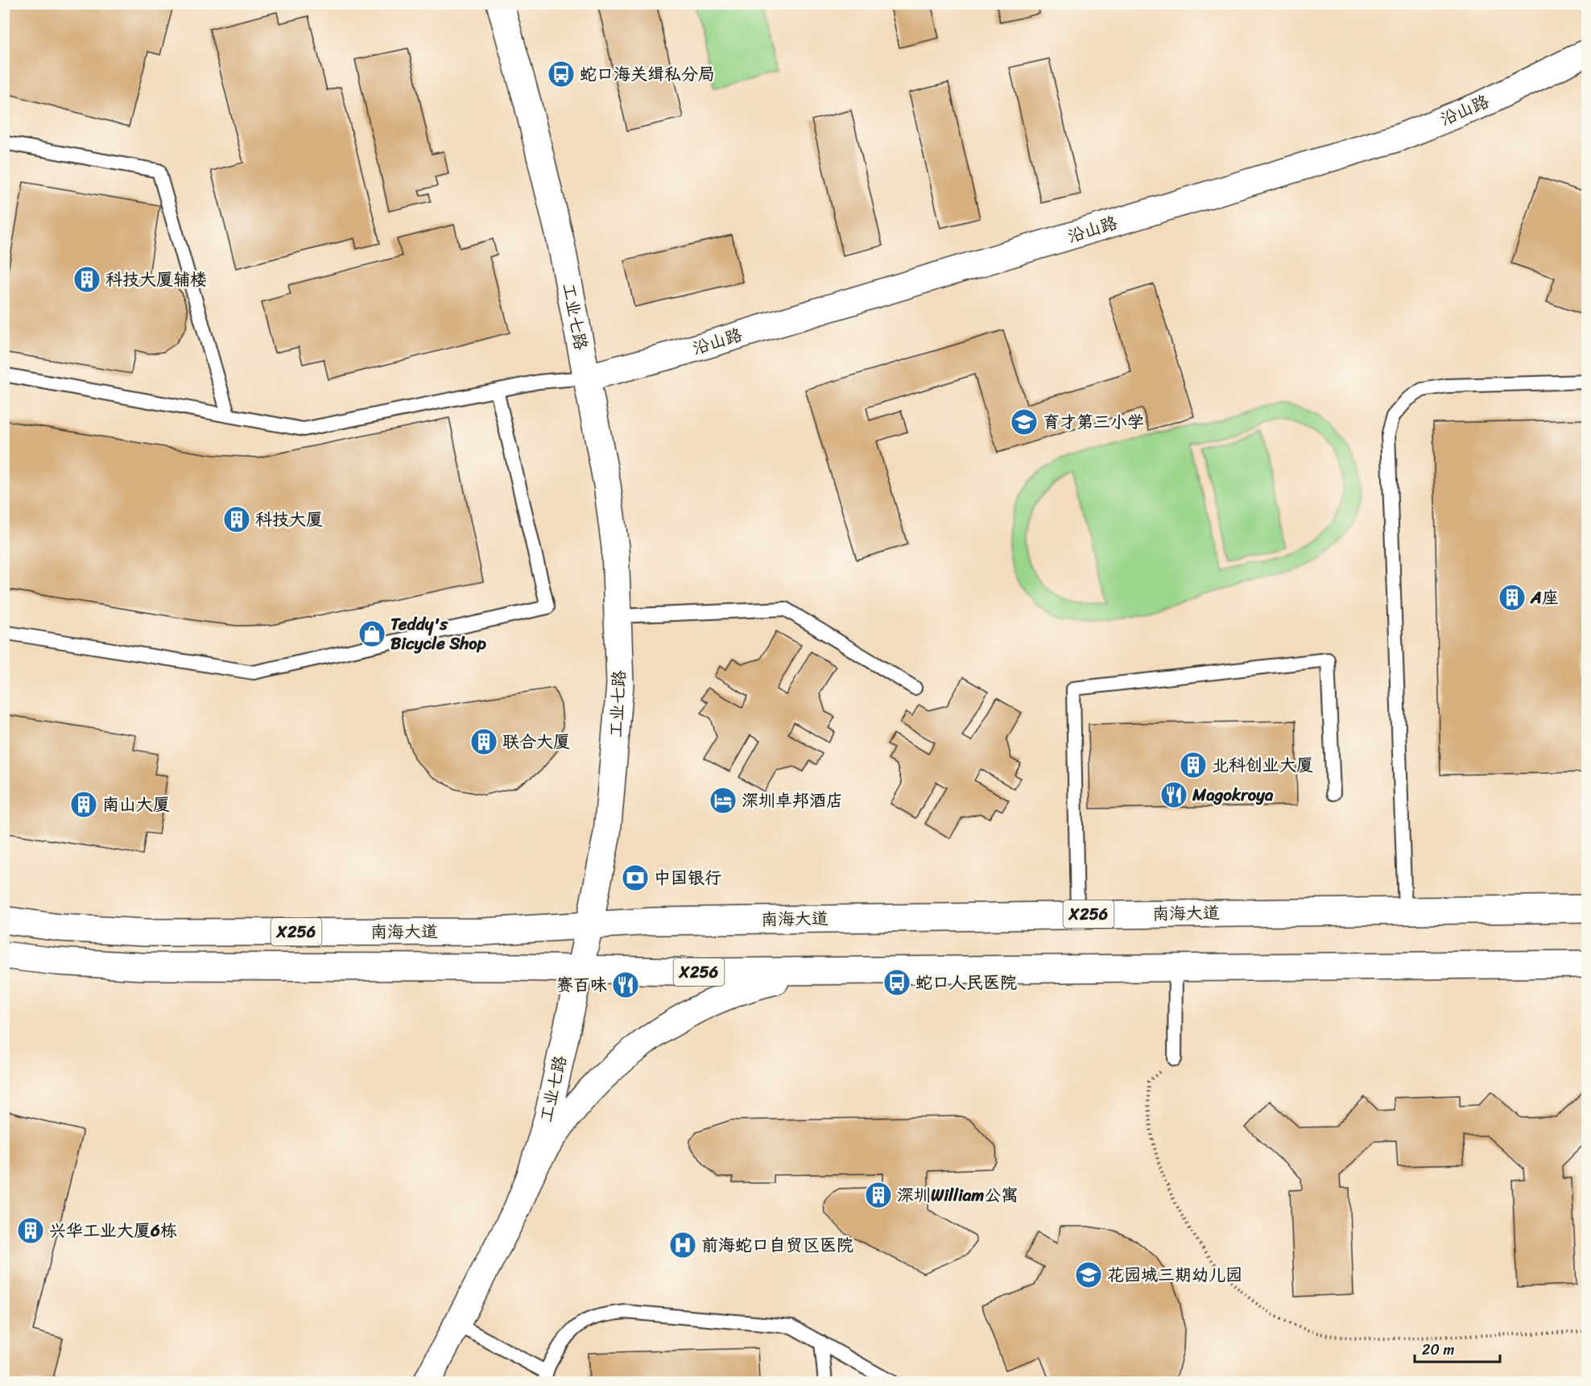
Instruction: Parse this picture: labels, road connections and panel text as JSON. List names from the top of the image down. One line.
{"streets":{"main road":["沿山路","工业七路","南海大道","X256"]},"crossings":[["沿山路","工业七路"],["工业七路","南海大道"]],"places":{"bus stop":["蛇口海关缉私分局","蛇口人民医院"],"building":["科技大厦辅楼","科技大厦","A座","联合大厦","北科创业大厦","南山大厦","深圳William公寓","兴华工业大厦6栋"],"school or university":["育才第三小学","花园城三期幼儿园"],"shop":["Teddy's Bicycle Shop"],"restaurant":["Magokroya","赛百味"],"hotel":["深圳卓邦酒店"],"bank":["中国银行"],"hospital":["前海蛇口自贸区医院"]},"scale_bar":"20 m"}
